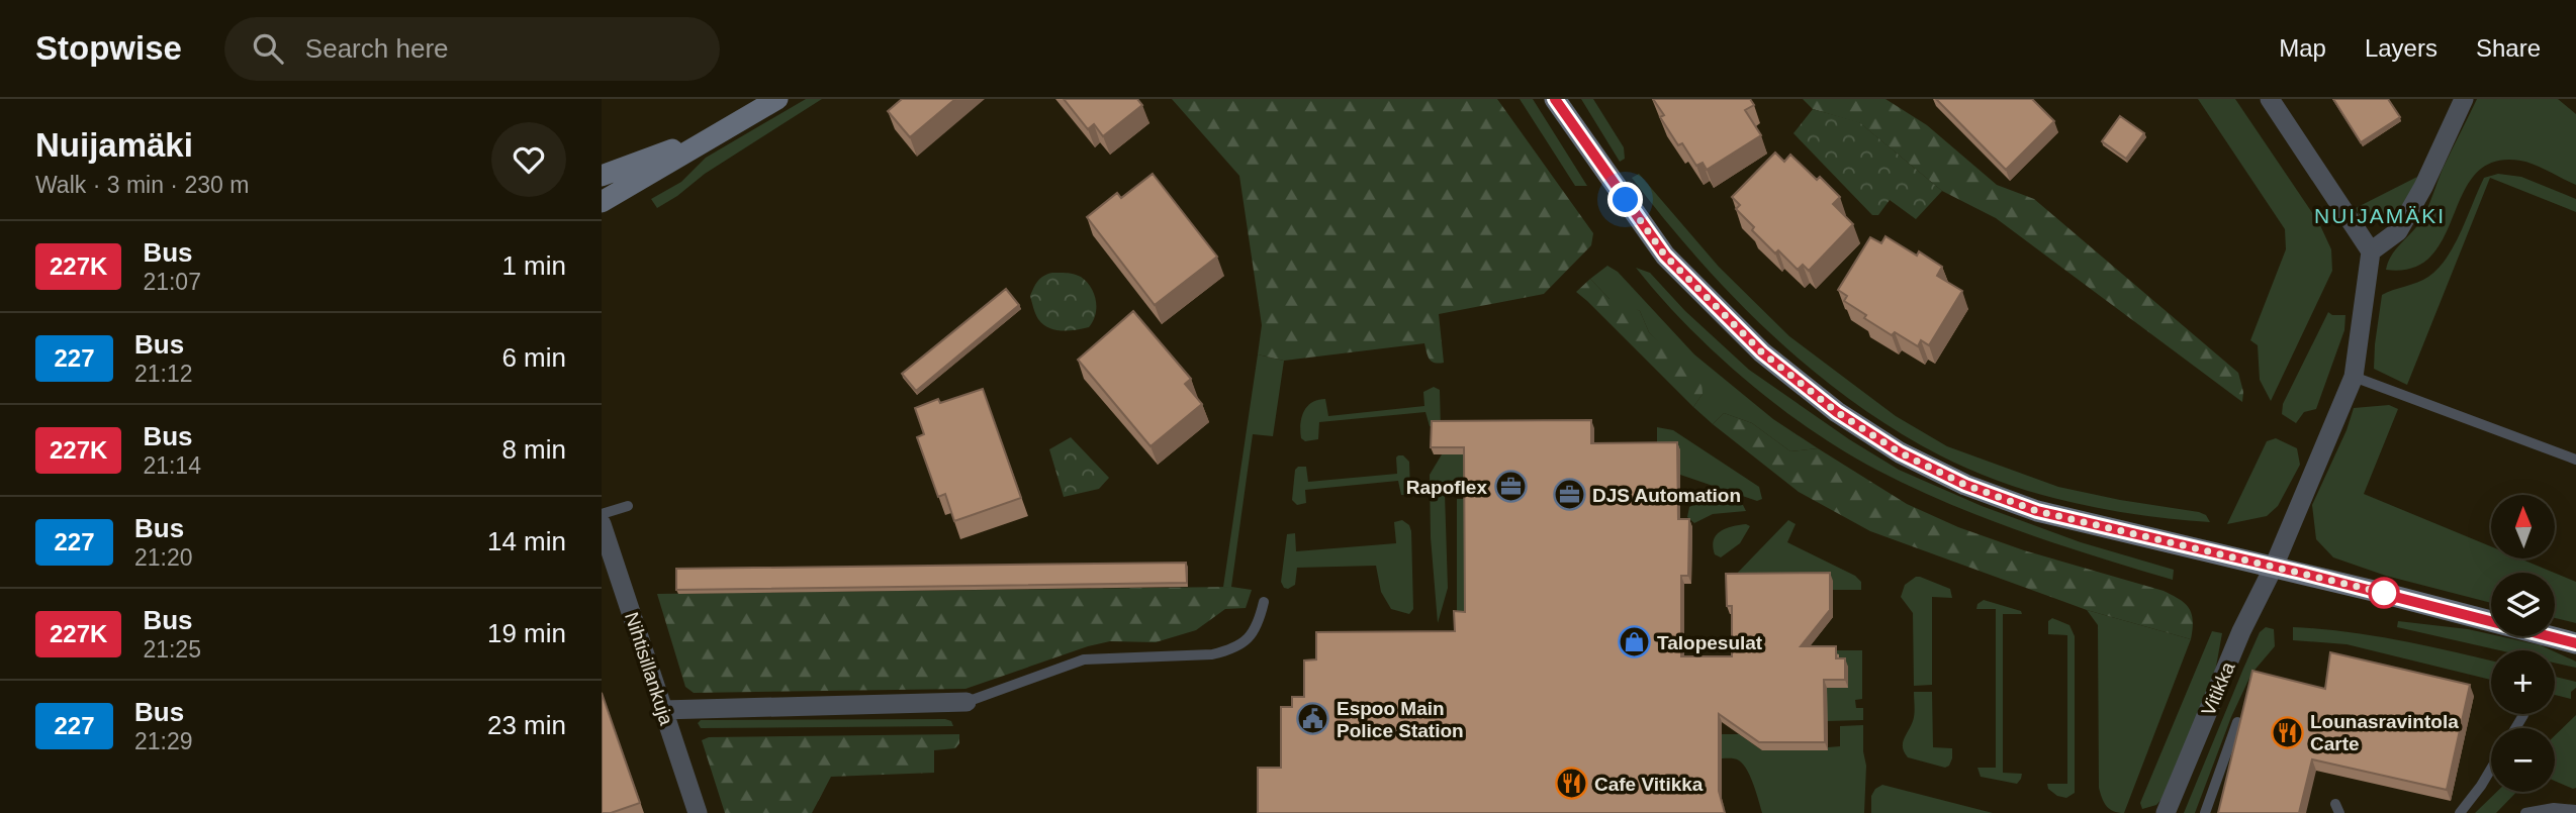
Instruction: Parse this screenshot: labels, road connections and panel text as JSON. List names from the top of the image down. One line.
{"streets":{"street":["Nihtisillankuja","Vitikka"]},"districts":["NUIJAMÄKI"],"places":{"office":["Rapoflex","DJS Automation"],"shop":["Talopesulat"],"public building":["Espoo Main Police Station"],"restaurant":["Lounasravintola Carte","Cafe Vitikka"]},"lines":["bus line 227K"],"north":"top","page":{"header":"Stopwise","search":"Search here","nav":["Map","Layers","Share"],"heading":["Nuijamäki","Walk · 3 min · 230 m"],"list":[{"mark":"227K","name":"Bus","note":"21:07","value":"1 min"},{"mark":"227","name":"Bus","note":"21:12","value":"6 min"},{"mark":"227K","name":"Bus","note":"21:14","value":"8 min"},{"mark":"227","name":"Bus","note":"21:20","value":"14 min"},{"mark":"227K","name":"Bus","note":"21:25","value":"19 min"},{"mark":"227","name":"Bus","note":"21:29","value":"23 min"}],"map_buttons":["+","−"]}}
